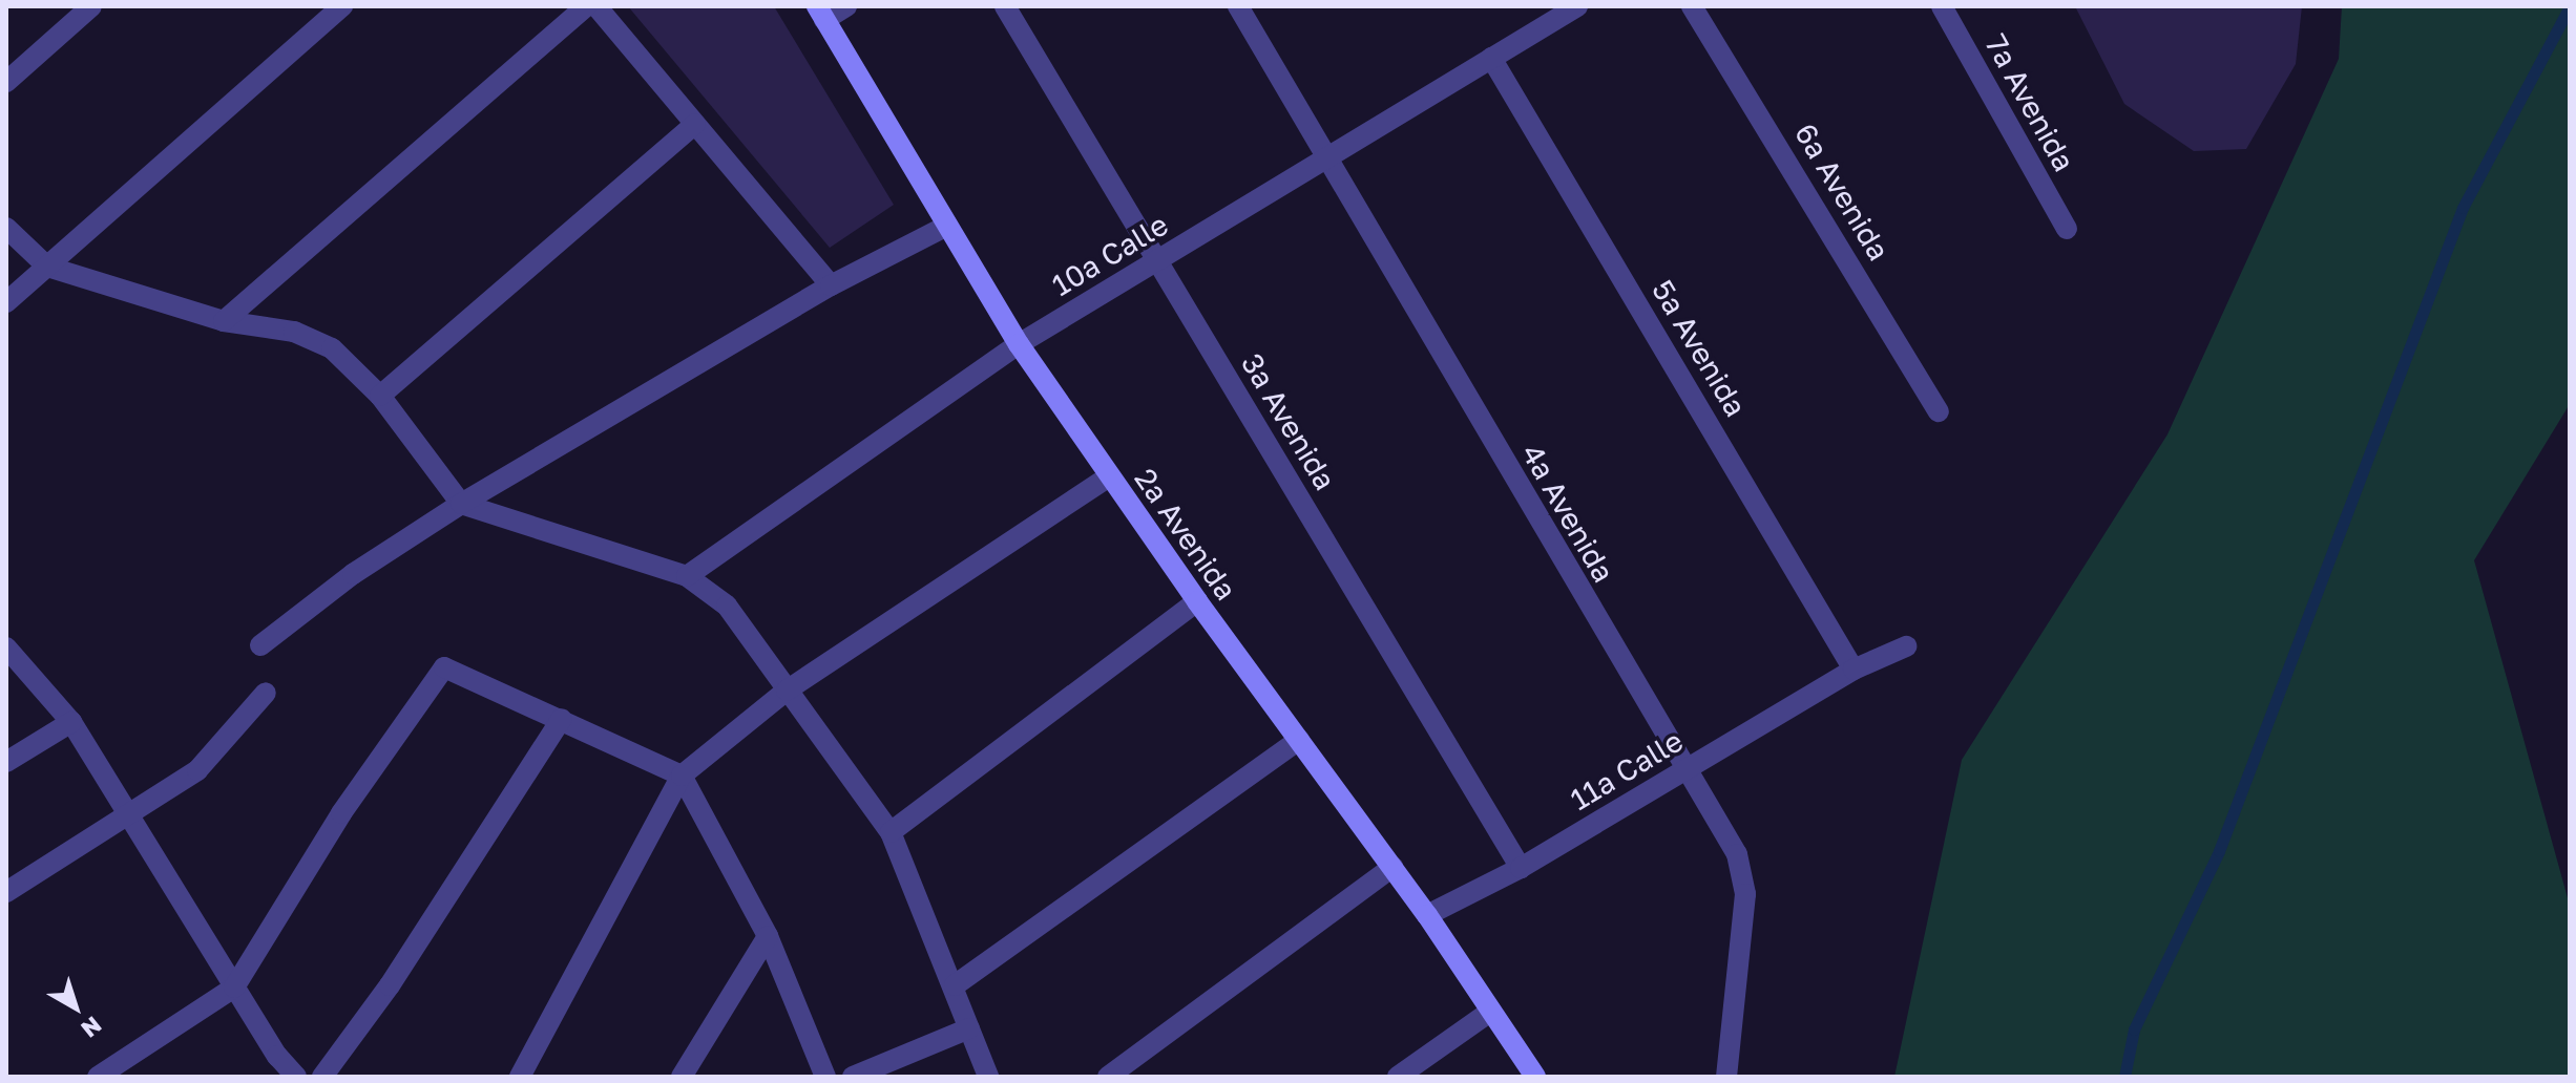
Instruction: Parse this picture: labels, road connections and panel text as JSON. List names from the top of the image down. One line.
{"streets":{"main road":["2a Avenida"],"street":["7a Avenida","6a Avenida","10a Calle","5a Avenida","3a Avenida","4a Avenida","11a Calle"]},"crossings":[["10a Calle","5a Avenida"],["10a Calle","3a Avenida"],["10a Calle","4a Avenida"],["10a Calle","2a Avenida"],["5a Avenida","11a Calle"],["3a Avenida","11a Calle"],["4a Avenida","11a Calle"],["2a Avenida","11a Calle"]],"north":"bottom right"}
